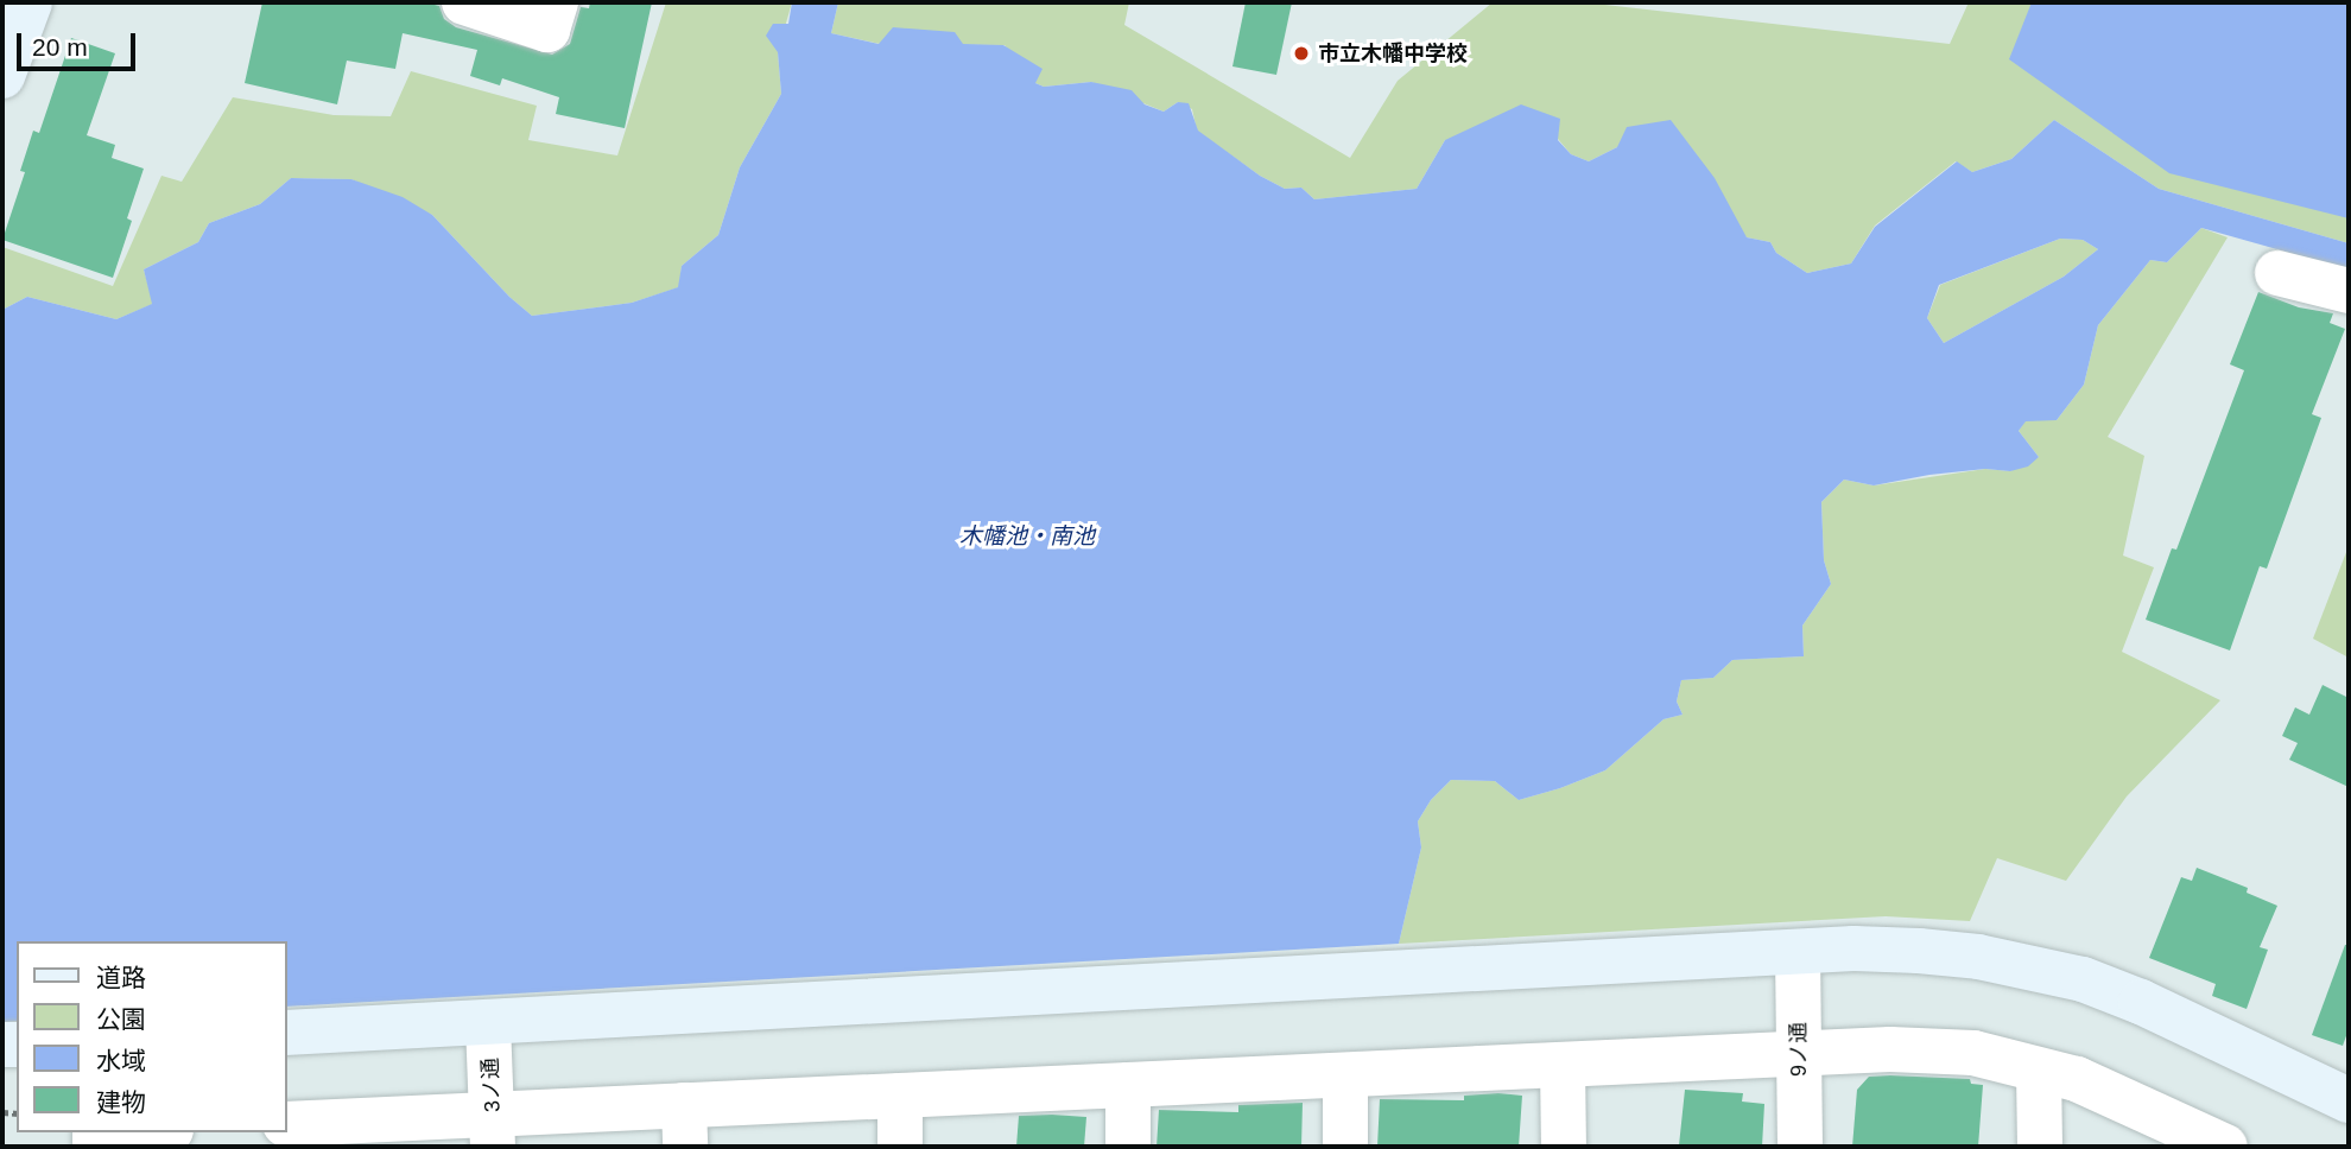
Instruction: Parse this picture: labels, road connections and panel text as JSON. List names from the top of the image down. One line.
{"streets":{"street":["9ノ通","3ノ通"]},"water":["木幡池・南池"],"places":["市立木幡中学校"],"legend":["道路","公園","水域","建物"],"scale_bar":"20 m"}
